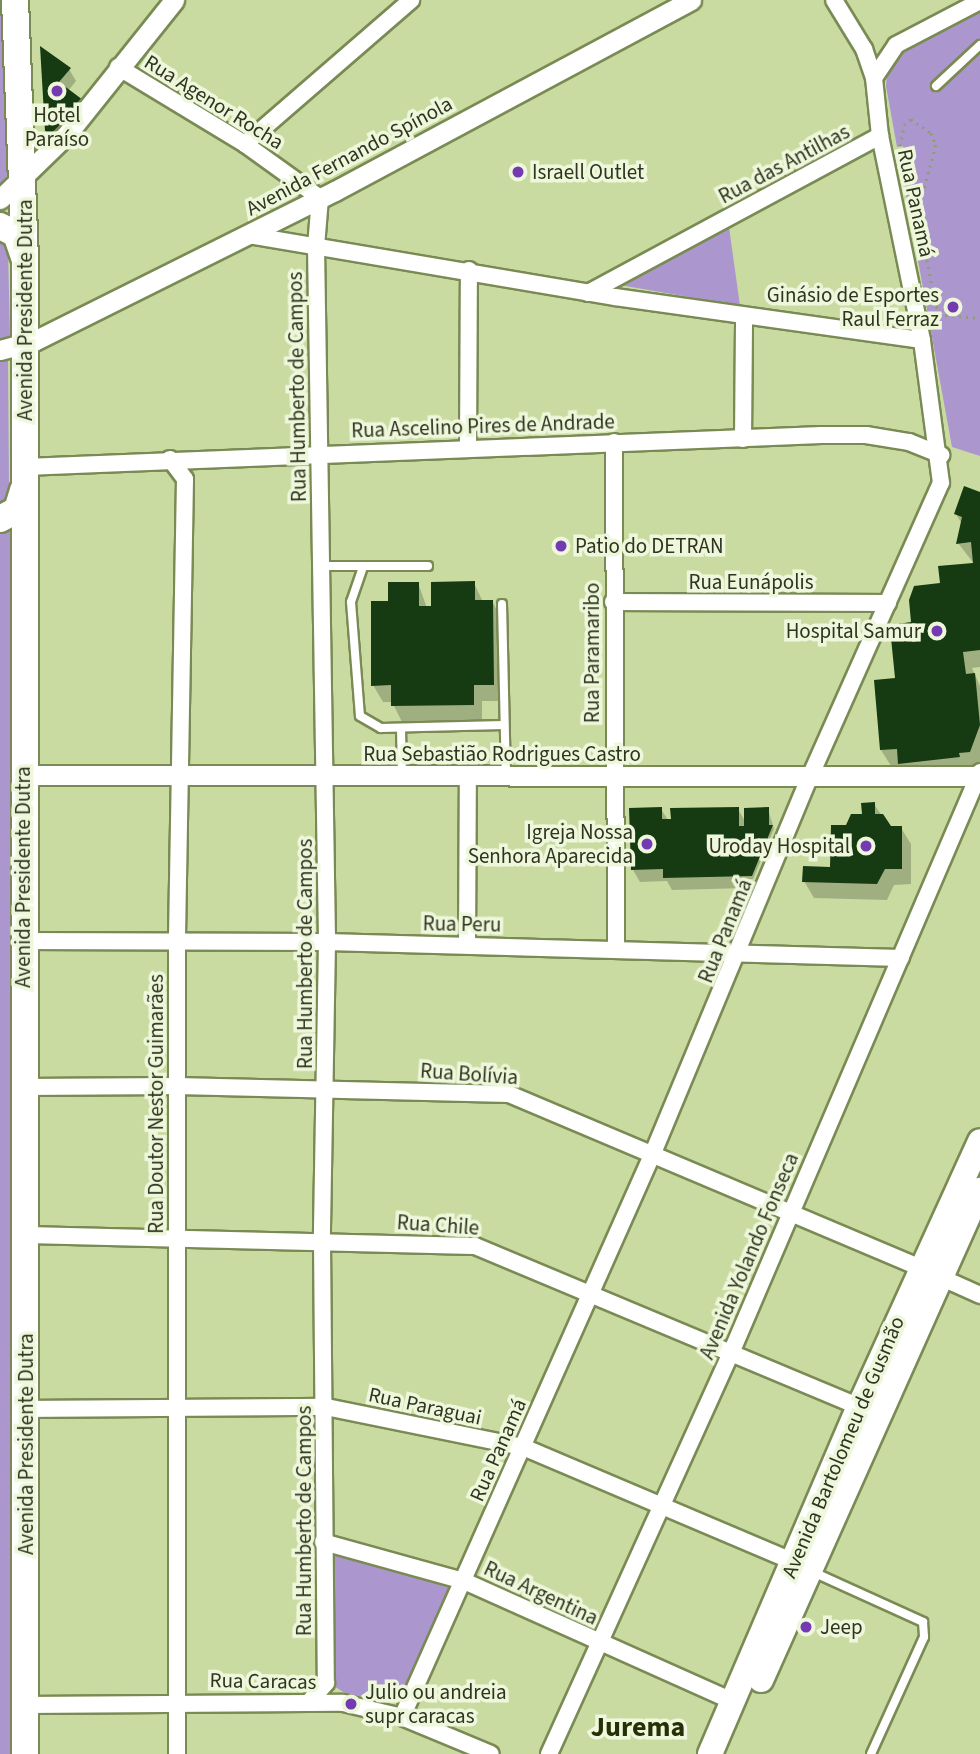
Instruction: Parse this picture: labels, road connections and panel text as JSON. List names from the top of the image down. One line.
{"streets":{"highway":["Avenida Presidente Dutra"],"main road":["Avenida Bartolomeu de Gusmão"],"street":["Rua Agenor Rocha","Avenida Fernando Spínola","Rua das Antilhas","Rua Panamá","Rua Humberto de Campos","Rua Ascelino Pires de Andrade","Rua Eunápolis","Rua Paramaribo","Rua Sebastião Rodrigues Castro","Rua Peru","Rua Bolívia","Rua Doutor Nestor Guimarães","Rua Chile","Avenida Yolando Fonseca","Rua Paraguai","Rua Argentina","Rua Caracas"]},"crossings":[["Rua Agenor Rocha","Avenida Fernando Spínola"],["Rua Agenor Rocha","Rua Humberto de Campos"],["Avenida Fernando Spínola","Avenida Presidente Dutra"],["Avenida Fernando Spínola","Rua Humberto de Campos"],["Rua das Antilhas","Rua Panamá"],["Rua Panamá","Rua Ascelino Pires de Andrade"],["Rua Panamá","Rua Eunápolis"],["Rua Panamá","Rua Sebastião Rodrigues Castro"],["Rua Panamá","Rua Peru"],["Rua Panamá","Rua Bolívia"],["Rua Panamá","Rua Chile"],["Rua Panamá","Rua Paraguai"],["Rua Panamá","Rua Argentina"],["Rua Panamá","Rua Caracas"],["Avenida Presidente Dutra","Rua Ascelino Pires de Andrade"],["Avenida Presidente Dutra","Rua Sebastião Rodrigues Castro"],["Avenida Presidente Dutra","Rua Peru"],["Avenida Presidente Dutra","Rua Bolívia"],["Avenida Presidente Dutra","Rua Chile"],["Avenida Presidente Dutra","Rua Paraguai"],["Avenida Presidente Dutra","Rua Caracas"],["Rua Humberto de Campos","Rua Ascelino Pires de Andrade"],["Rua Humberto de Campos","Rua Sebastião Rodrigues Castro"],["Rua Humberto de Campos","Rua Peru"],["Rua Humberto de Campos","Rua Bolívia"],["Rua Humberto de Campos","Rua Chile"],["Rua Humberto de Campos","Rua Paraguai"],["Rua Humberto de Campos","Rua Argentina"],["Rua Ascelino Pires de Andrade","Rua Paramaribo"],["Rua Ascelino Pires de Andrade","Rua Doutor Nestor Guimarães"],["Rua Eunápolis","Rua Paramaribo"],["Rua Paramaribo","Rua Sebastião Rodrigues Castro"],["Rua Paramaribo","Rua Peru"],["Rua Sebastião Rodrigues Castro","Rua Doutor Nestor Guimarães"],["Rua Sebastião Rodrigues Castro","Avenida Yolando Fonseca"],["Rua Peru","Rua Doutor Nestor Guimarães"],["Rua Peru","Avenida Yolando Fonseca"],["Rua Bolívia","Rua Doutor Nestor Guimarães"],["Rua Bolívia","Avenida Yolando Fonseca"],["Rua Bolívia","Avenida Bartolomeu de Gusmão"],["Rua Doutor Nestor Guimarães","Rua Chile"],["Rua Doutor Nestor Guimarães","Rua Paraguai"],["Rua Doutor Nestor Guimarães","Rua Caracas"],["Rua Chile","Avenida Yolando Fonseca"],["Rua Chile","Avenida Bartolomeu de Gusmão"],["Avenida Yolando Fonseca","Rua Paraguai"],["Avenida Yolando Fonseca","Rua Argentina"],["Rua Paraguai","Avenida Bartolomeu de Gusmão"],["Avenida Bartolomeu de Gusmão","Rua Argentina"]],"districts":["Jurema"],"places":["Hotel Paraíso","Israell Outlet","Ginásio de Esportes Raul Ferraz","Patio do DETRAN","Hospital Samur","Igreja Nossa Senhora Aparecida","Uroday Hospital","Jeep","Julio ou andreia supr caracas"]}
